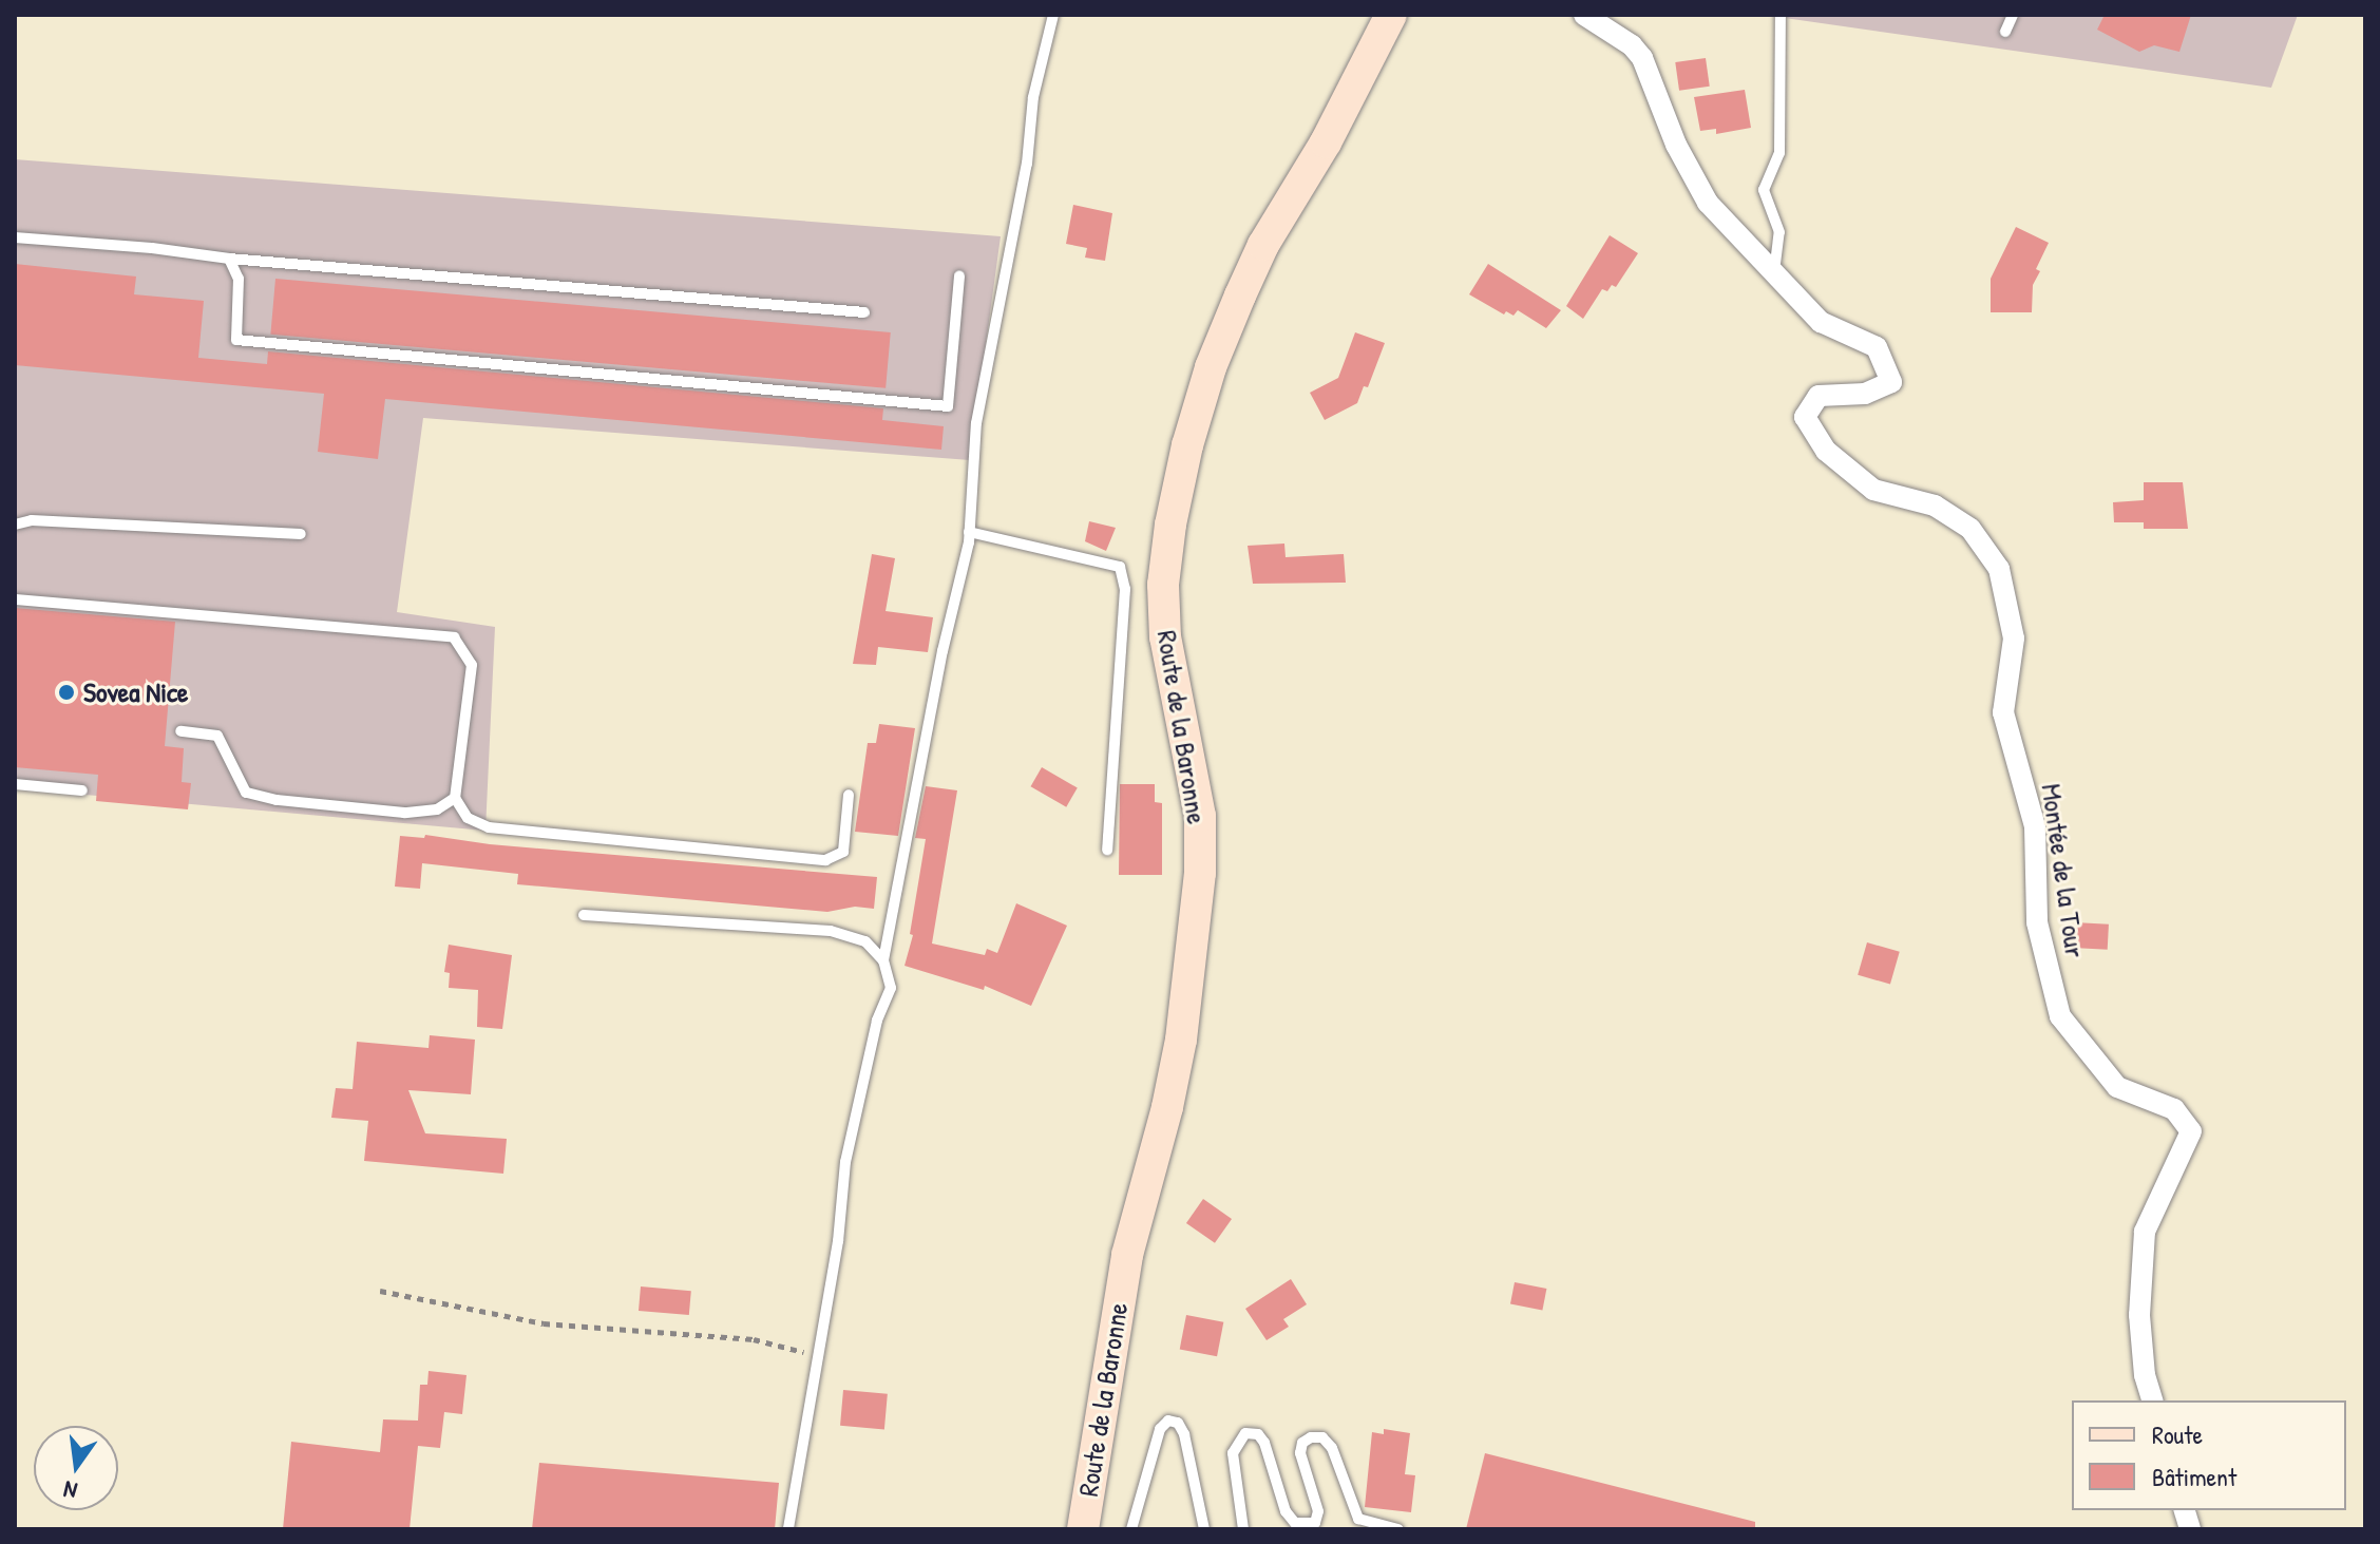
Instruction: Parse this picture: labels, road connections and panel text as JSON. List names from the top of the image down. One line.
{"streets":{"main road":["Route de la Baronne"],"street":["Montée de la Tour"]},"places":["Sovea Nice"],"legend":["Route","Bâtiment"],"north":"bottom"}
